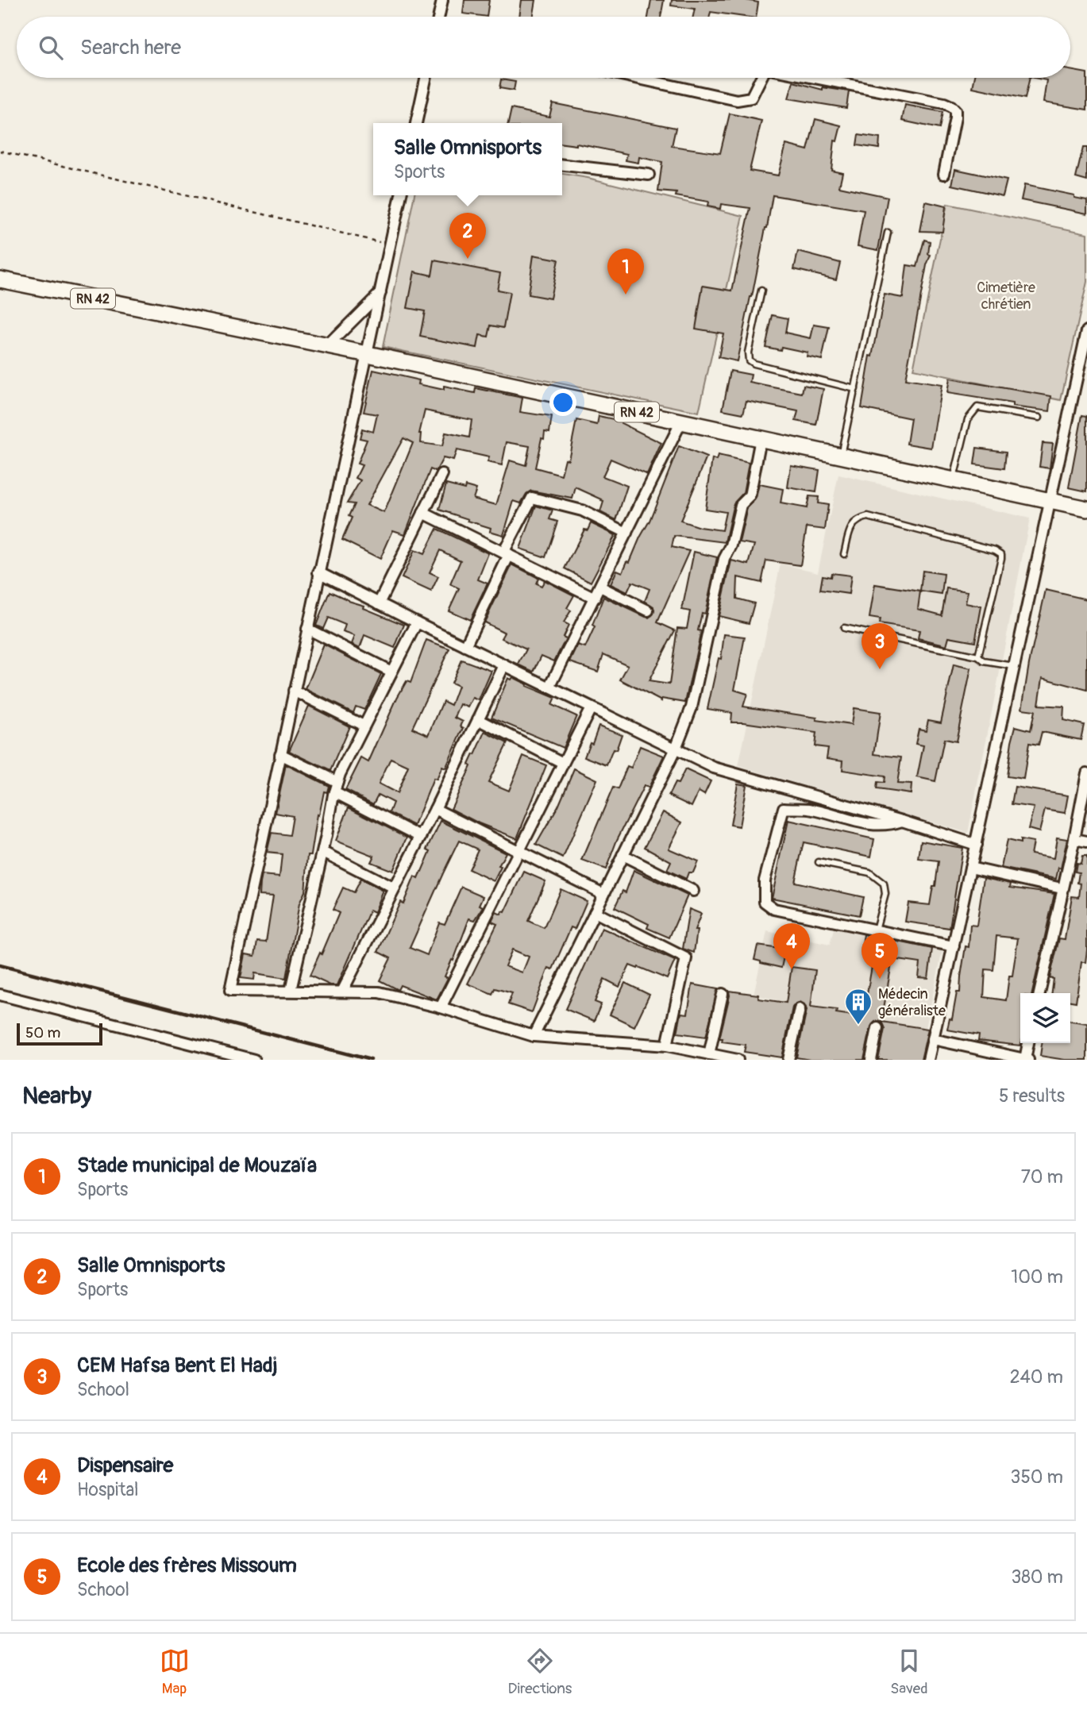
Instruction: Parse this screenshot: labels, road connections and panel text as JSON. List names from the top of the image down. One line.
{"streets":{"main road":["RN 42"]},"parks":["Cimetière chrétien"],"places":{"building":["Médecin généraliste"]},"scale_bar":"50 m","page":{"search":"Search here","popup":["Salle Omnisports","Sports"],"pins":["2","1","3","4","5"],"scale":"50 m","heading":["Nearby","5 results"],"list":[{"mark":"1","name":"Stade municipal de Mouzaïa","note":"Sports","value":"70 m"},{"mark":"2","name":"Salle Omnisports","note":"Sports","value":"100 m"},{"mark":"3","name":"CEM Hafsa Bent El Hadj","note":"School","value":"240 m"},{"mark":"4","name":"Dispensaire","note":"Hospital","value":"350 m"},{"mark":"5","name":"Ecole des frères Missoum","note":"School","value":"380 m"}],"nav":["Map","Directions","Saved"]}}
